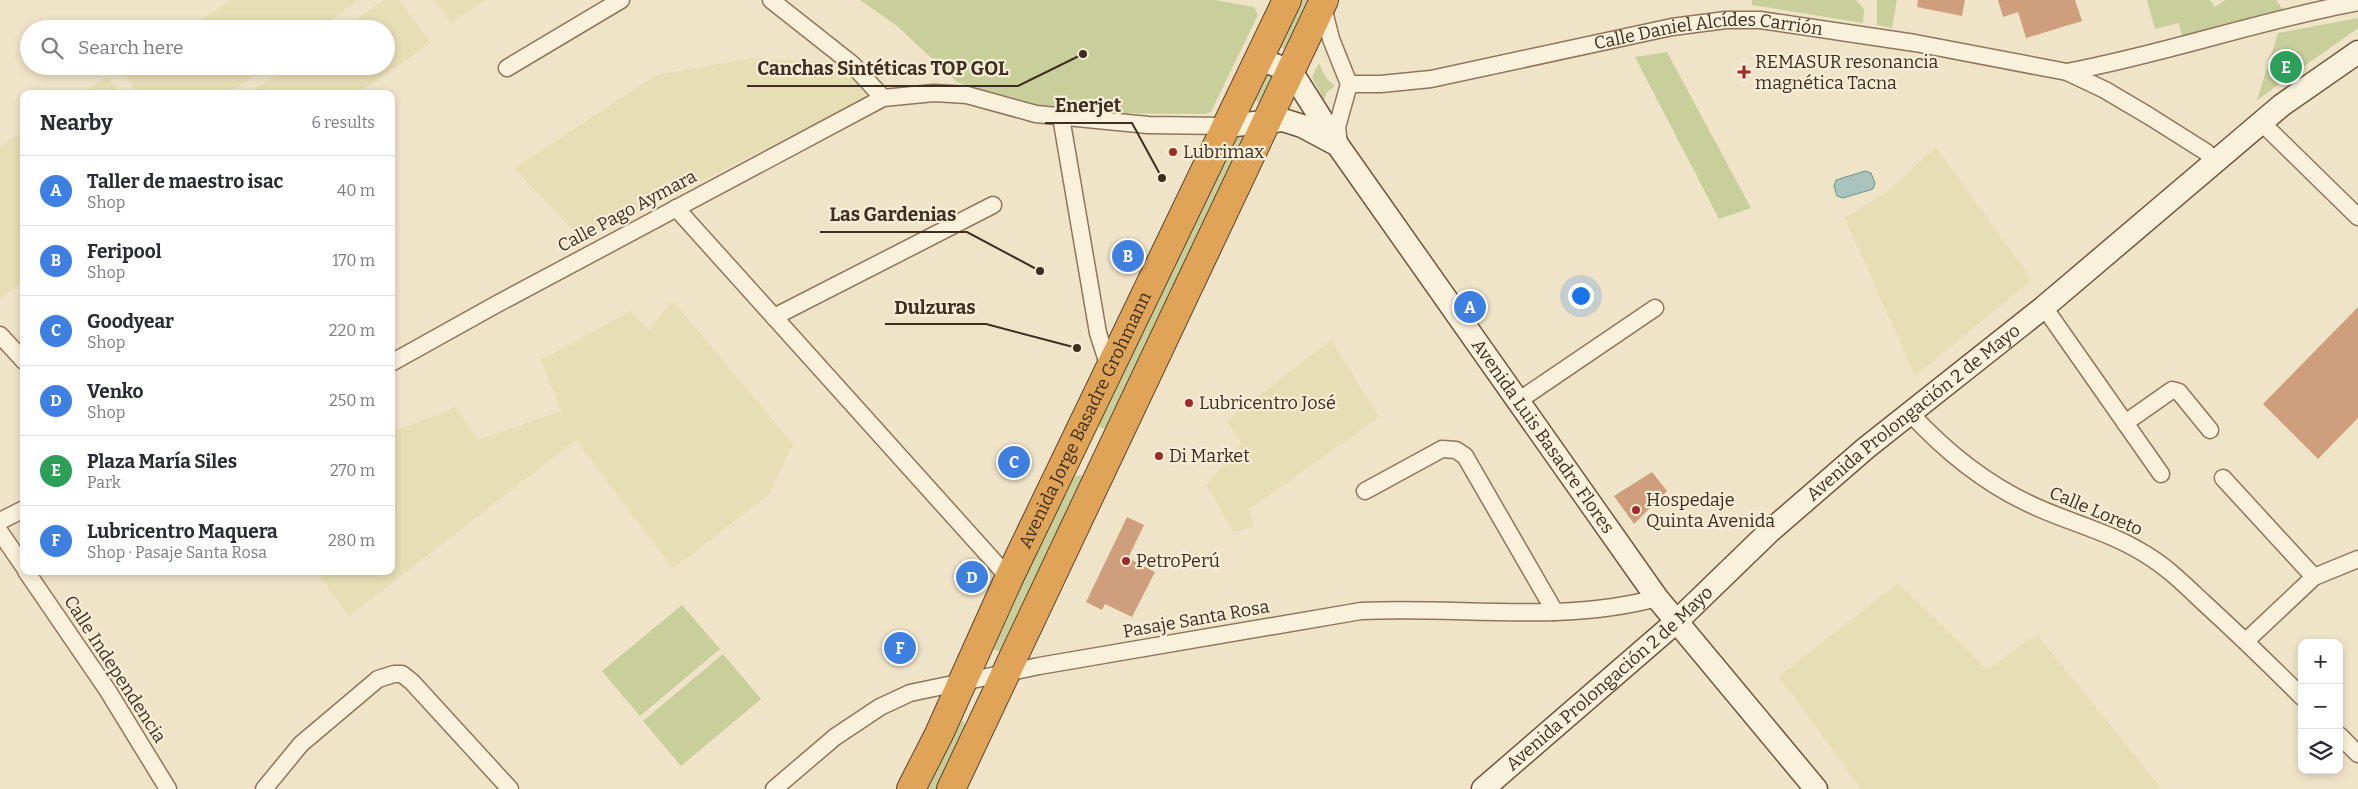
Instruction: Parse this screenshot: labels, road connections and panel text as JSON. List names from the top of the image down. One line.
{"streets":{"highway":["Avenida Jorge Basadre Grohmann"],"street":["Calle Daniel Alcídes Carrión","Calle Pago Aymara","Avenida Prolongación 2 de Mayo","Avenida Luis Basadre Flores","Calle Loreto","Pasaje Santa Rosa","Calle Independencia"]},"crossings":[["Calle Daniel Alcídes Carrión","Avenida Prolongación 2 de Mayo"],["Avenida Prolongación 2 de Mayo","Avenida Luis Basadre Flores"],["Avenida Prolongación 2 de Mayo","Calle Loreto"],["Avenida Jorge Basadre Grohmann","Avenida Luis Basadre Flores"],["Avenida Jorge Basadre Grohmann","Pasaje Santa Rosa"],["Avenida Luis Basadre Flores","Pasaje Santa Rosa"]],"places":{"other":["Canchas Sintéticas TOP GOL","Lubrimax","Enerjet","Las Gardenias","Dulzuras","Lubricentro José","Di Market","Hospedaje Quinta Avenida","PetroPerú"],"health":["REMASUR resonancia magnética Tacna"]},"page":{"search":"Search here","pins":["E","B","A","C","D","F"],"heading":["Nearby","6 results"],"list":[{"mark":"A","name":"Taller de maestro isac","note":"Shop","value":"40 m"},{"mark":"B","name":"Feripool","note":"Shop","value":"170 m"},{"mark":"C","name":"Goodyear","note":"Shop","value":"220 m"},{"mark":"D","name":"Venko","note":"Shop","value":"250 m"},{"mark":"E","name":"Plaza María Siles","note":"Park","value":"270 m"},{"mark":"F","name":"Lubricentro Maquera","note":"Shop · Pasaje Santa Rosa","value":"280 m"}],"map_buttons":["+","−"]}}
